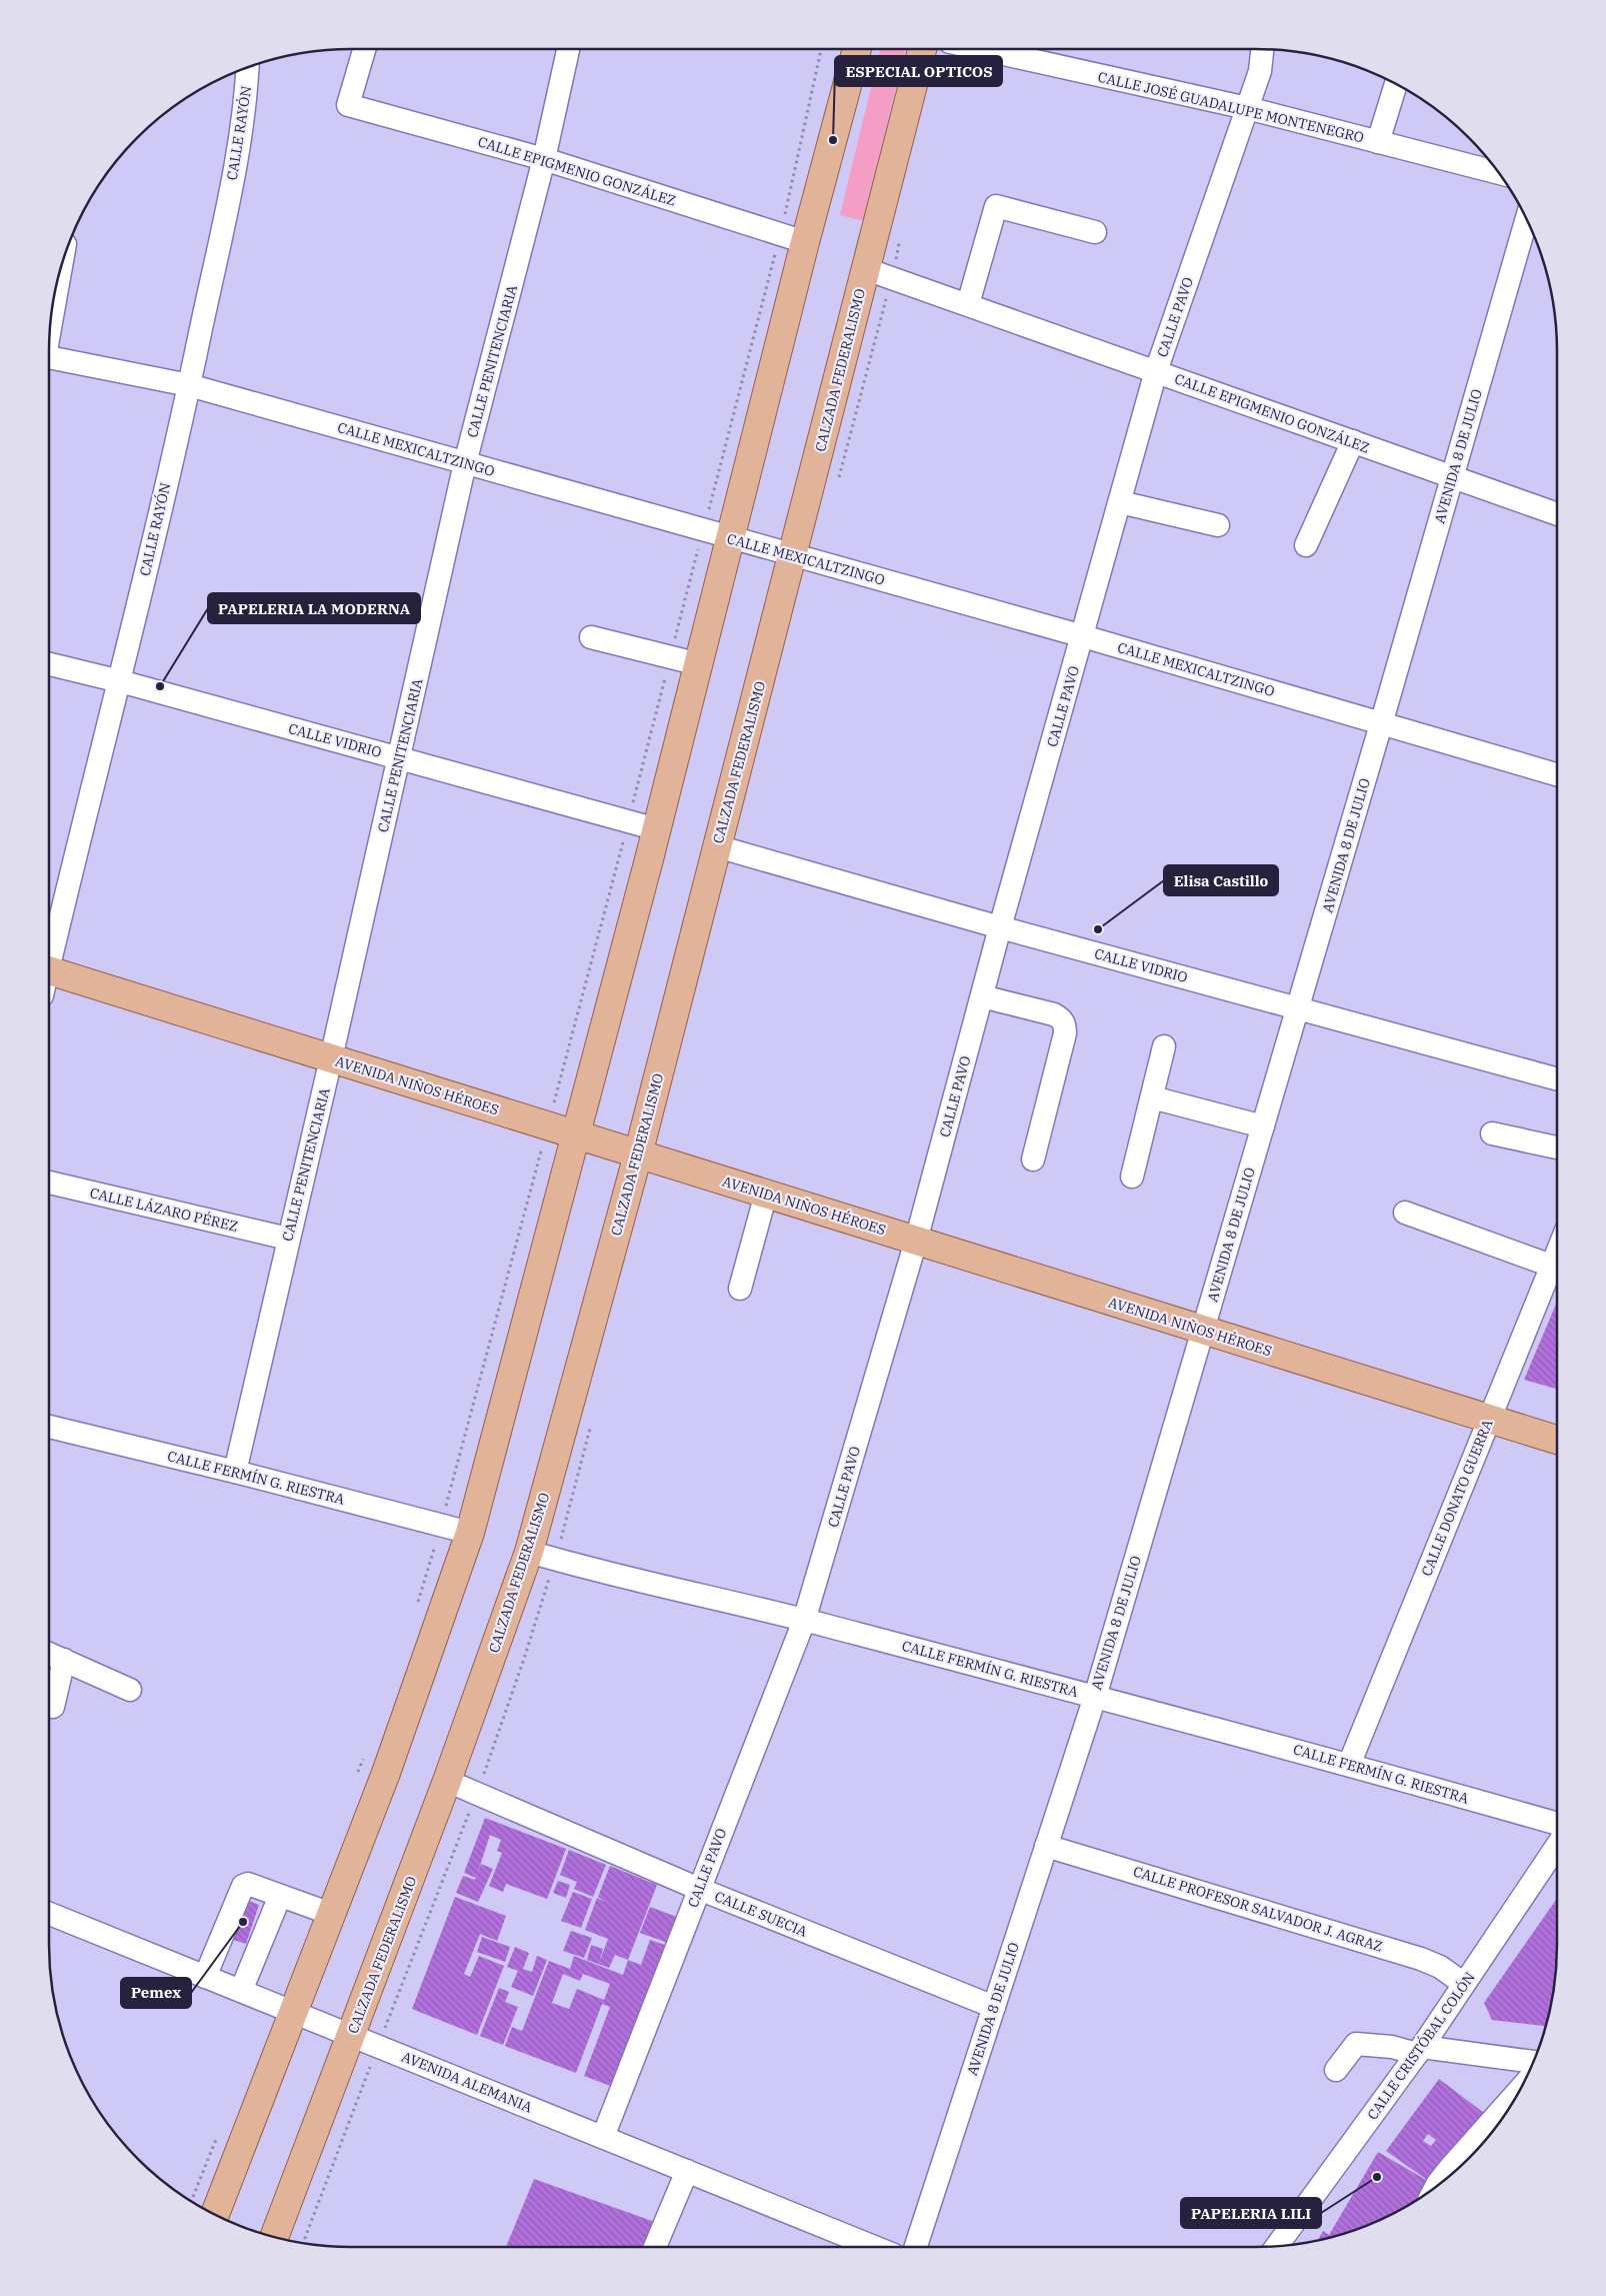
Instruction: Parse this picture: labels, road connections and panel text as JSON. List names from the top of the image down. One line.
{"streets":{"main road":["CALZADA FEDERALISMO","AVENIDA NIÑOS HÉROES"],"street":["CALLE JOSÉ GUADALUPE MONTENEGRO","CALLE RAYÓN","CALLE EPIGMENIO GONZÁLEZ","CALLE PAVO","CALLE PENITENCIARIA","CALLE MEXICALTZINGO","AVENIDA 8 DE JULIO","CALLE VIDRIO","CALLE LÁZARO PÉREZ","CALLE FERMÍN G. RIESTRA","CALLE DONATO GUERRA","CALLE PROFESOR SALVADOR J. AGRAZ","CALLE SUECIA","CALLE CRISTÓBAL COLÓN","AVENIDA ALEMANIA"]},"crossings":[["CALLE JOSÉ GUADALUPE MONTENEGRO","CALLE PAVO"],["CALLE RAYÓN","CALLE MEXICALTZINGO"],["CALLE RAYÓN","CALLE VIDRIO"],["CALLE EPIGMENIO GONZÁLEZ","CALLE PAVO"],["CALLE EPIGMENIO GONZÁLEZ","CALLE PENITENCIARIA"],["CALLE EPIGMENIO GONZÁLEZ","CALZADA FEDERALISMO"],["CALLE EPIGMENIO GONZÁLEZ","AVENIDA 8 DE JULIO"],["CALLE PAVO","CALLE MEXICALTZINGO"],["CALLE PAVO","CALLE VIDRIO"],["CALLE PAVO","AVENIDA NIÑOS HÉROES"],["CALLE PAVO","CALLE FERMÍN G. RIESTRA"],["CALLE PAVO","CALLE SUECIA"],["CALLE PAVO","AVENIDA ALEMANIA"],["CALLE PENITENCIARIA","CALLE MEXICALTZINGO"],["CALLE PENITENCIARIA","CALLE VIDRIO"],["CALLE PENITENCIARIA","AVENIDA NIÑOS HÉROES"],["CALLE PENITENCIARIA","CALLE LÁZARO PÉREZ"],["CALLE PENITENCIARIA","CALLE FERMÍN G. RIESTRA"],["CALZADA FEDERALISMO","CALLE MEXICALTZINGO"],["CALZADA FEDERALISMO","CALLE VIDRIO"],["CALZADA FEDERALISMO","AVENIDA NIÑOS HÉROES"],["CALZADA FEDERALISMO","CALLE FERMÍN G. RIESTRA"],["CALZADA FEDERALISMO","CALLE SUECIA"],["CALZADA FEDERALISMO","AVENIDA ALEMANIA"],["CALLE MEXICALTZINGO","AVENIDA 8 DE JULIO"],["AVENIDA 8 DE JULIO","CALLE VIDRIO"],["AVENIDA 8 DE JULIO","AVENIDA NIÑOS HÉROES"],["AVENIDA 8 DE JULIO","CALLE FERMÍN G. RIESTRA"],["AVENIDA 8 DE JULIO","CALLE PROFESOR SALVADOR J. AGRAZ"],["AVENIDA 8 DE JULIO","CALLE SUECIA"],["AVENIDA NIÑOS HÉROES","CALLE DONATO GUERRA"],["CALLE FERMÍN G. RIESTRA","CALLE DONATO GUERRA"],["CALLE PROFESOR SALVADOR J. AGRAZ","CALLE CRISTÓBAL COLÓN"]],"places":["ESPECIAL OPTICOS","PAPELERIA LA MODERNA","Elisa Castillo","Pemex","PAPELERIA LILI"]}
